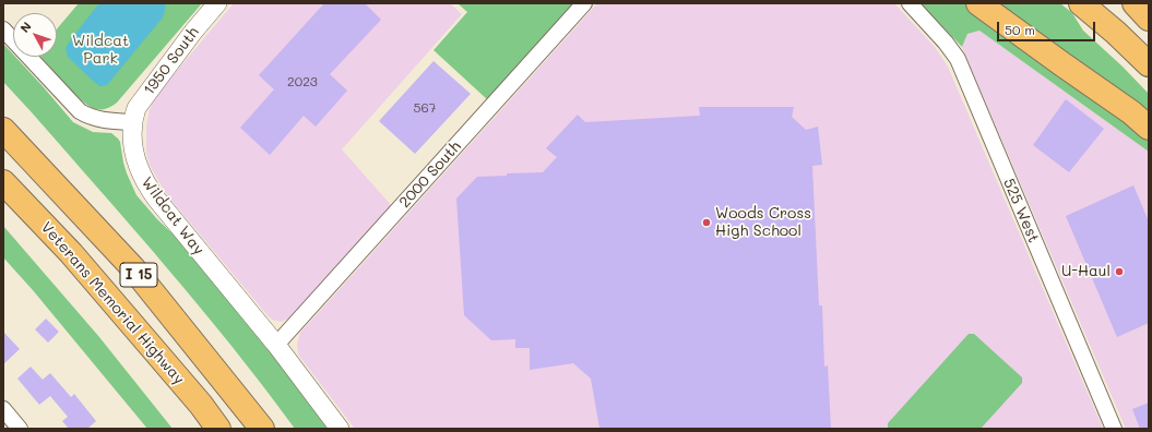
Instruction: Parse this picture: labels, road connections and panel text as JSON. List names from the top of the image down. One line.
{"streets":{"main road":["I 15","Veterans Memorial Highway"],"street":["1950 South","2000 South","525 West","Wildcat Way"]},"crossings":[["1950 South","Wildcat Way"],["2000 South","Wildcat Way"]],"parks":["Wildcat Park"],"places":["Woods Cross High School","U-Haul"],"house_numbers":["2023","567"],"scale_bar":"50 m","north":"top left"}
